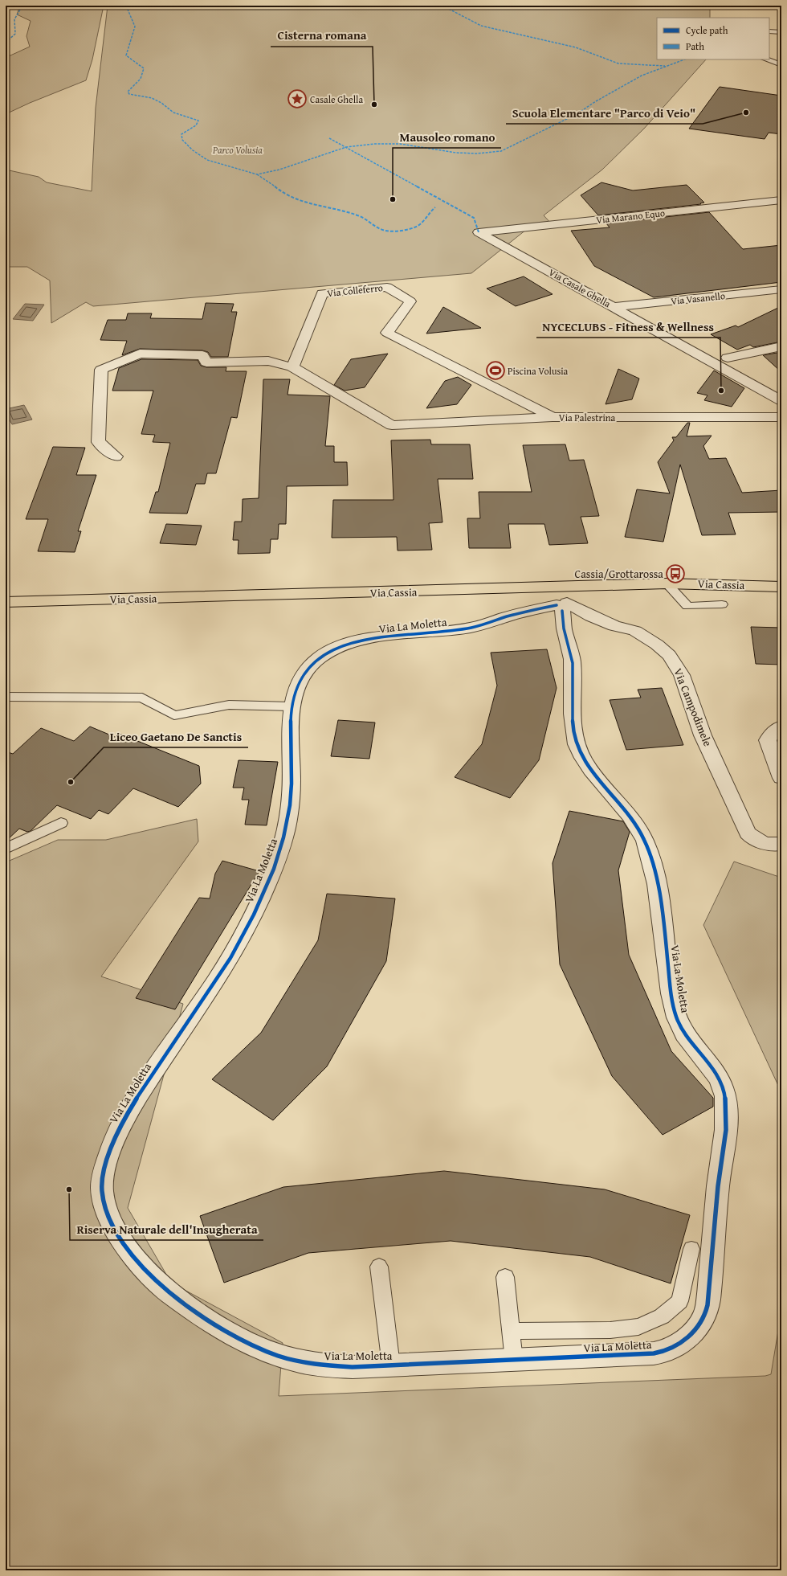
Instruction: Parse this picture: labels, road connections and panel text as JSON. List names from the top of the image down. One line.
{"streets":{"main road":["Via Cassia"],"street":["Via Marano Equo","Via Casale Ghella","Via Colleferro","Via Vasanello","Via Palestrina","Via La Moletta","Via Campodimele"]},"crossings":[["Via Marano Equo","Via Casale Ghella"],["Via Casale Ghella","Via Vasanello"],["Via Colleferro","Via Palestrina"],["Via Cassia","Via La Moletta"],["Via Cassia","Via Campodimele"],["Via La Moletta","Via Campodimele"]],"parks":["Parco Volusia"],"places":{"place":["Casale Ghella"],"other":["Cisterna romana","Scuola Elementare \"Parco di Veio\"","Mausoleo romano","NYCECLUBS - Fitness & Wellness","Liceo Gaetano De Sanctis","Riserva Naturale dell'Insugherata"],"sports":["Piscina Volusia"],"bus stop":["Cassia/Grottarossa"]},"legend":["Cycle path","Path"]}
